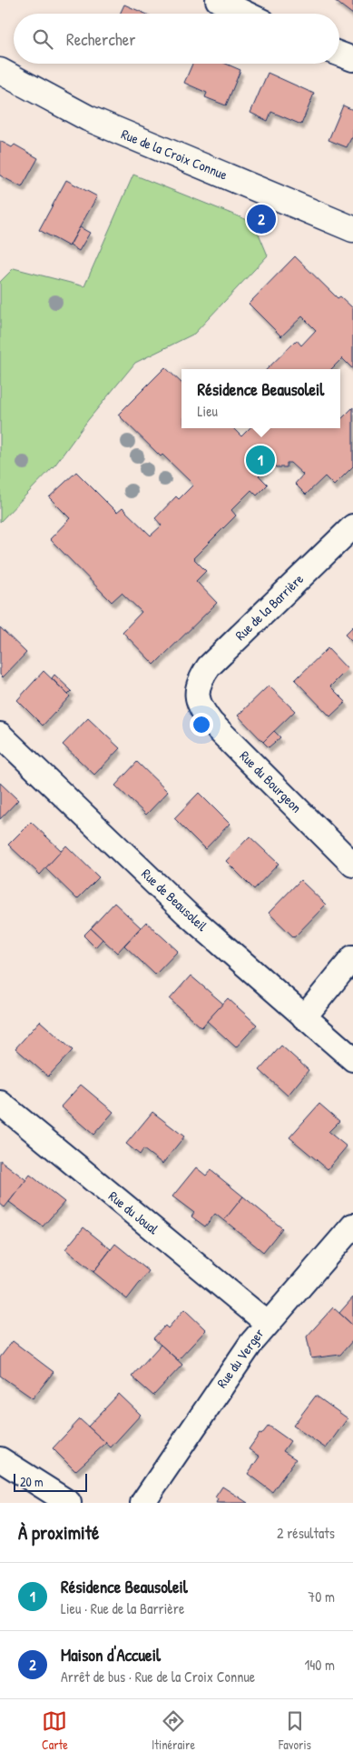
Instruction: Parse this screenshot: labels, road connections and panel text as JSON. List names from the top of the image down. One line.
{"streets":{"main road":["Rue de la Croix Connue"],"street":["Rue de la Barrière","Rue du Bourgeon","Rue de Beausoleil","Rue du Joual","Rue du Verger"]},"crossings":[["Rue de la Barrière","Rue du Bourgeon"],["Rue du Joual","Rue du Verger"]],"scale_bar":"20 m","page":{"search":"Rechercher","pins":["2","1"],"popup":["Résidence Beausoleil","Lieu"],"scale":"20 m","heading":["À proximité","2 résultats"],"list":[{"mark":"1","name":"Résidence Beausoleil","note":"Lieu · Rue de la Barrière","value":"70 m"},{"mark":"2","name":"Maison d'Accueil","note":"Arrêt de bus · Rue de la Croix Connue","value":"140 m"}],"nav":["Carte","Itinéraire","Favoris"]}}
